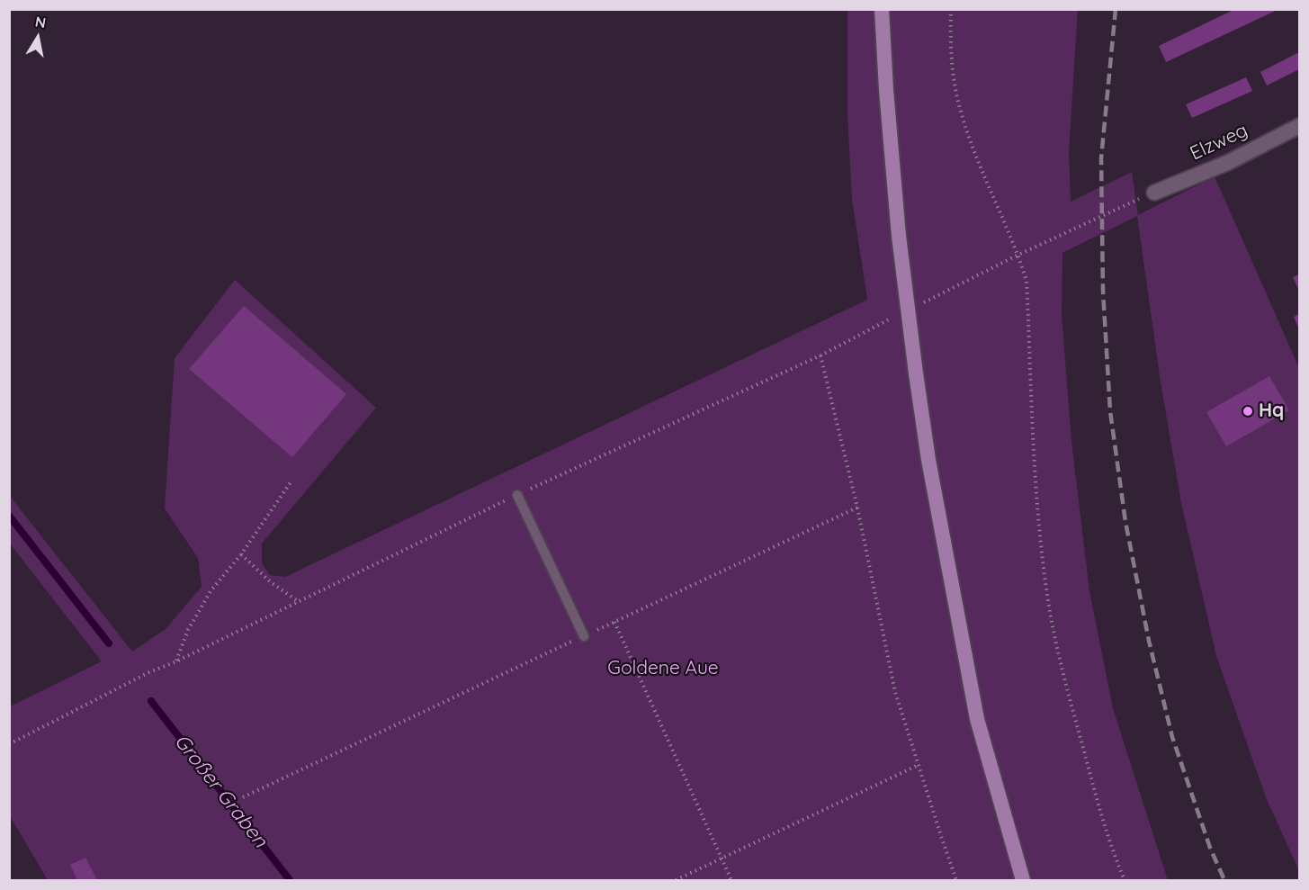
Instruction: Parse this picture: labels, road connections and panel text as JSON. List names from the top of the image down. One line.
{"streets":{"street":["Elzweg"]},"water":["Großer Graben"],"parks":["Goldene Aue"],"places":["Hq"],"north":"top"}
